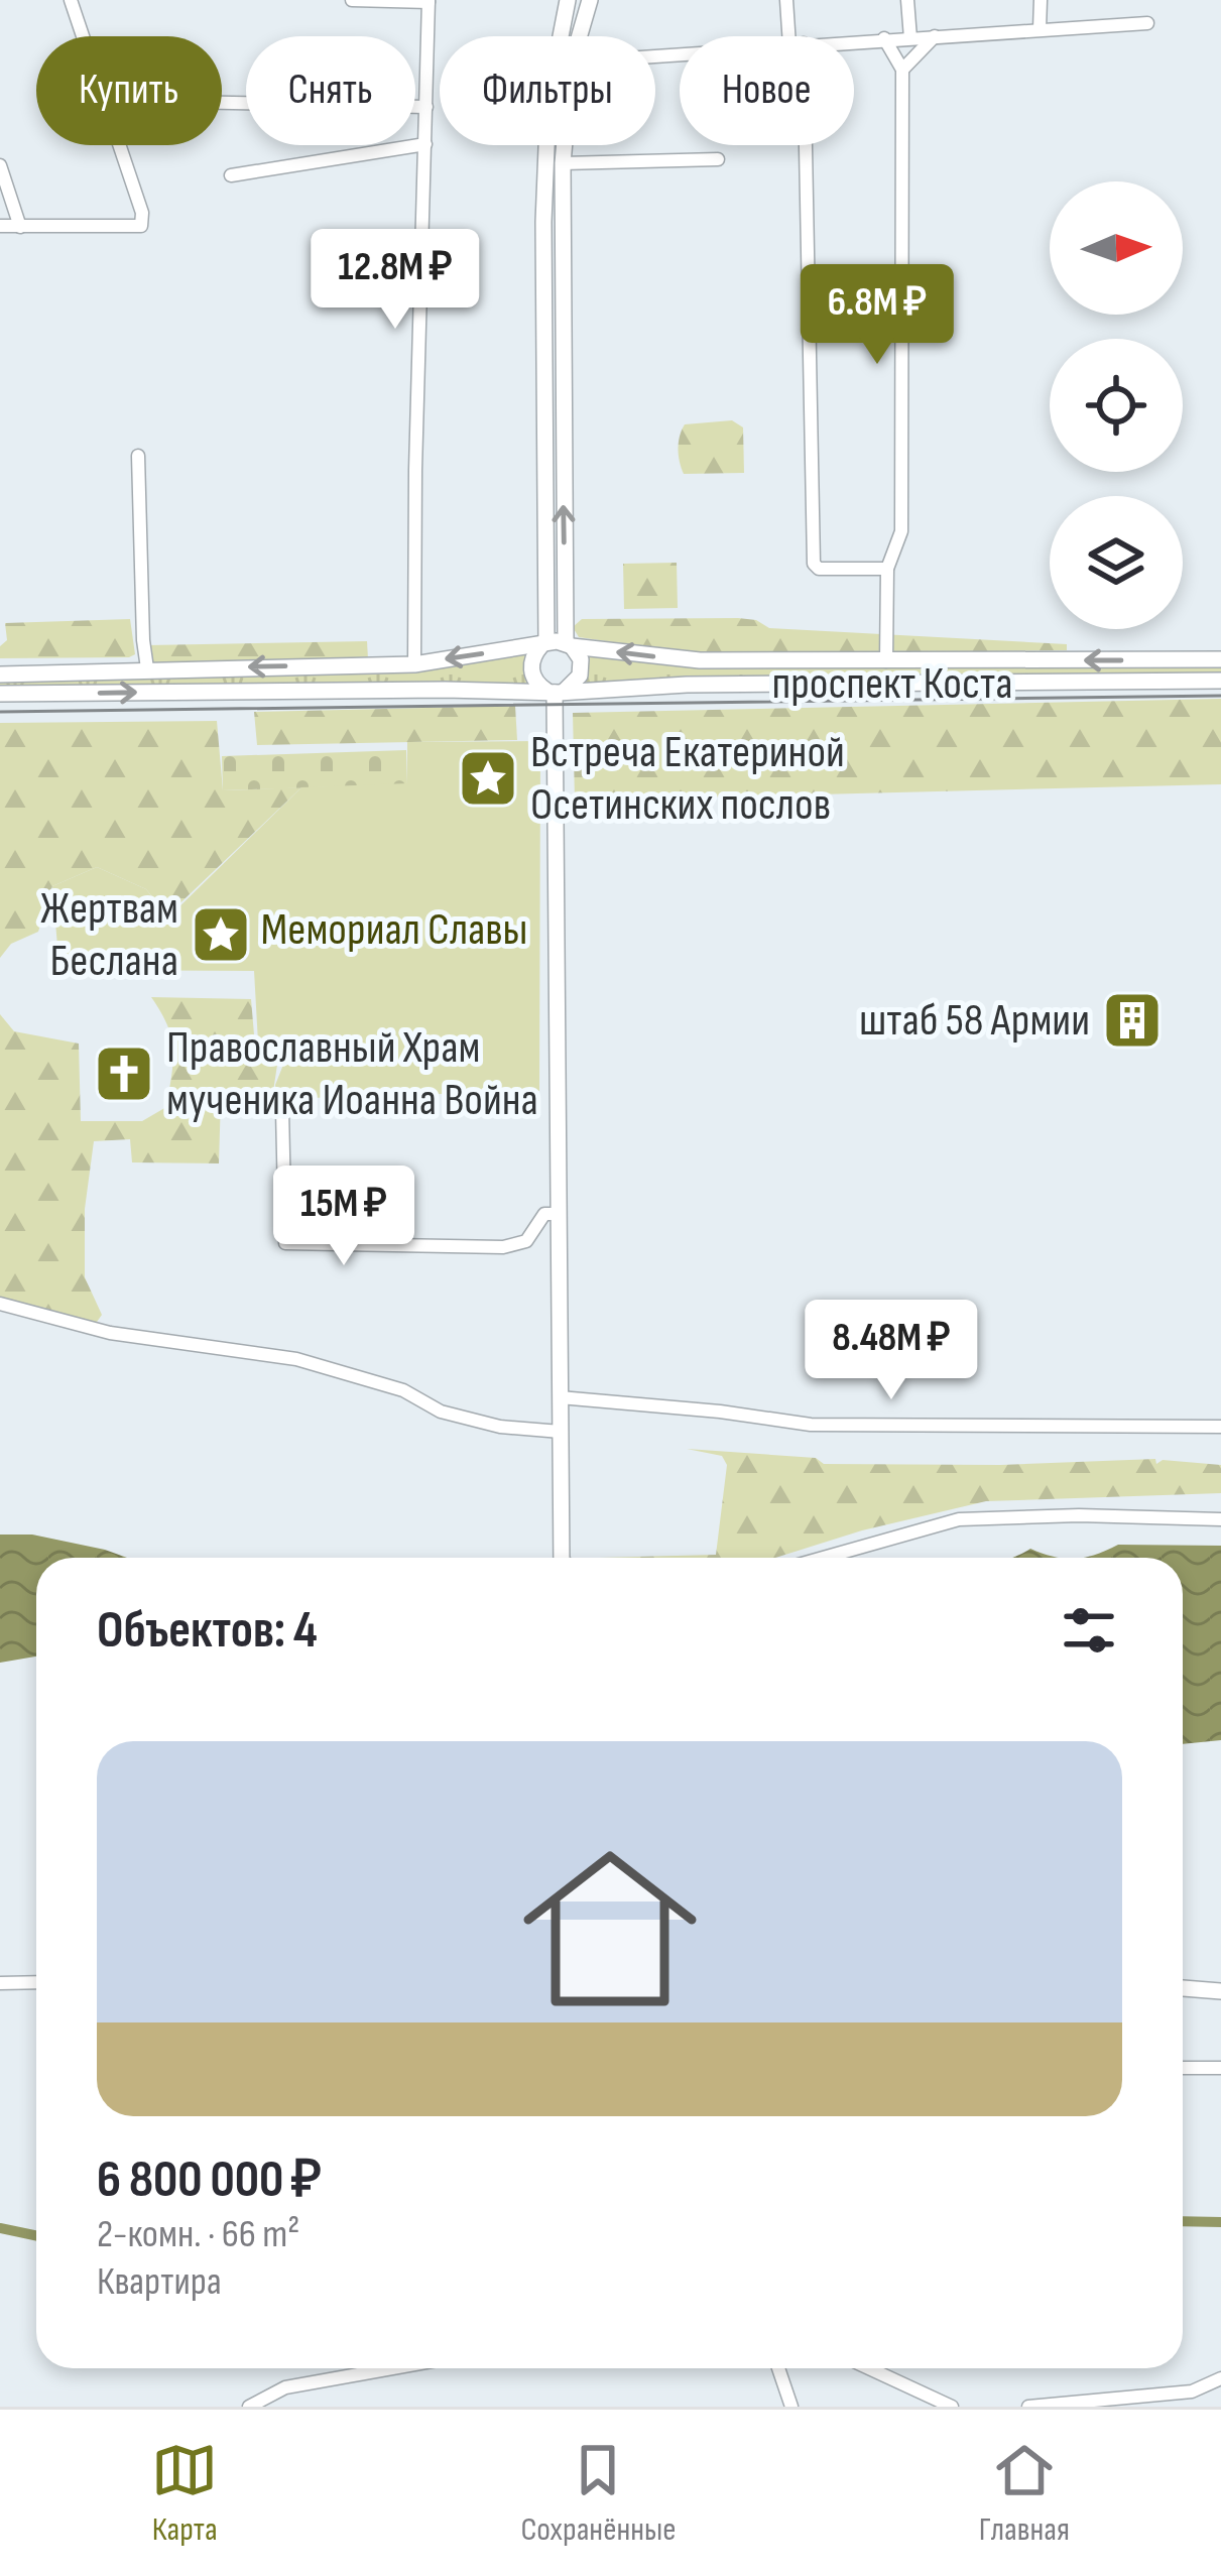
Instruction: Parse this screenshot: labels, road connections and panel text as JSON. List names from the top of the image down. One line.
{"streets":{"main road":["проспект Коста"]},"parks":["Мемориал Славы"],"places":{"place":["Встреча Екатериной Осетинских послов","Жертвам Беслана"],"building":["штаб 58 Армии"],"church":["Православный Храм мученика Иоанна Война"]},"north":"right","page":{"chip":["Купить","Снять","Фильтры","Новое"],"price":["12.8M ₽","6.8M ₽","15M ₽","8.48M ₽"],"heading":"Объектов: 4","list":[{"name":"6 800 000 ₽","note":"2-комн. · 66 m² · Квартира"}],"tabs":["Карта","Сохранённые","Главная"]}}
